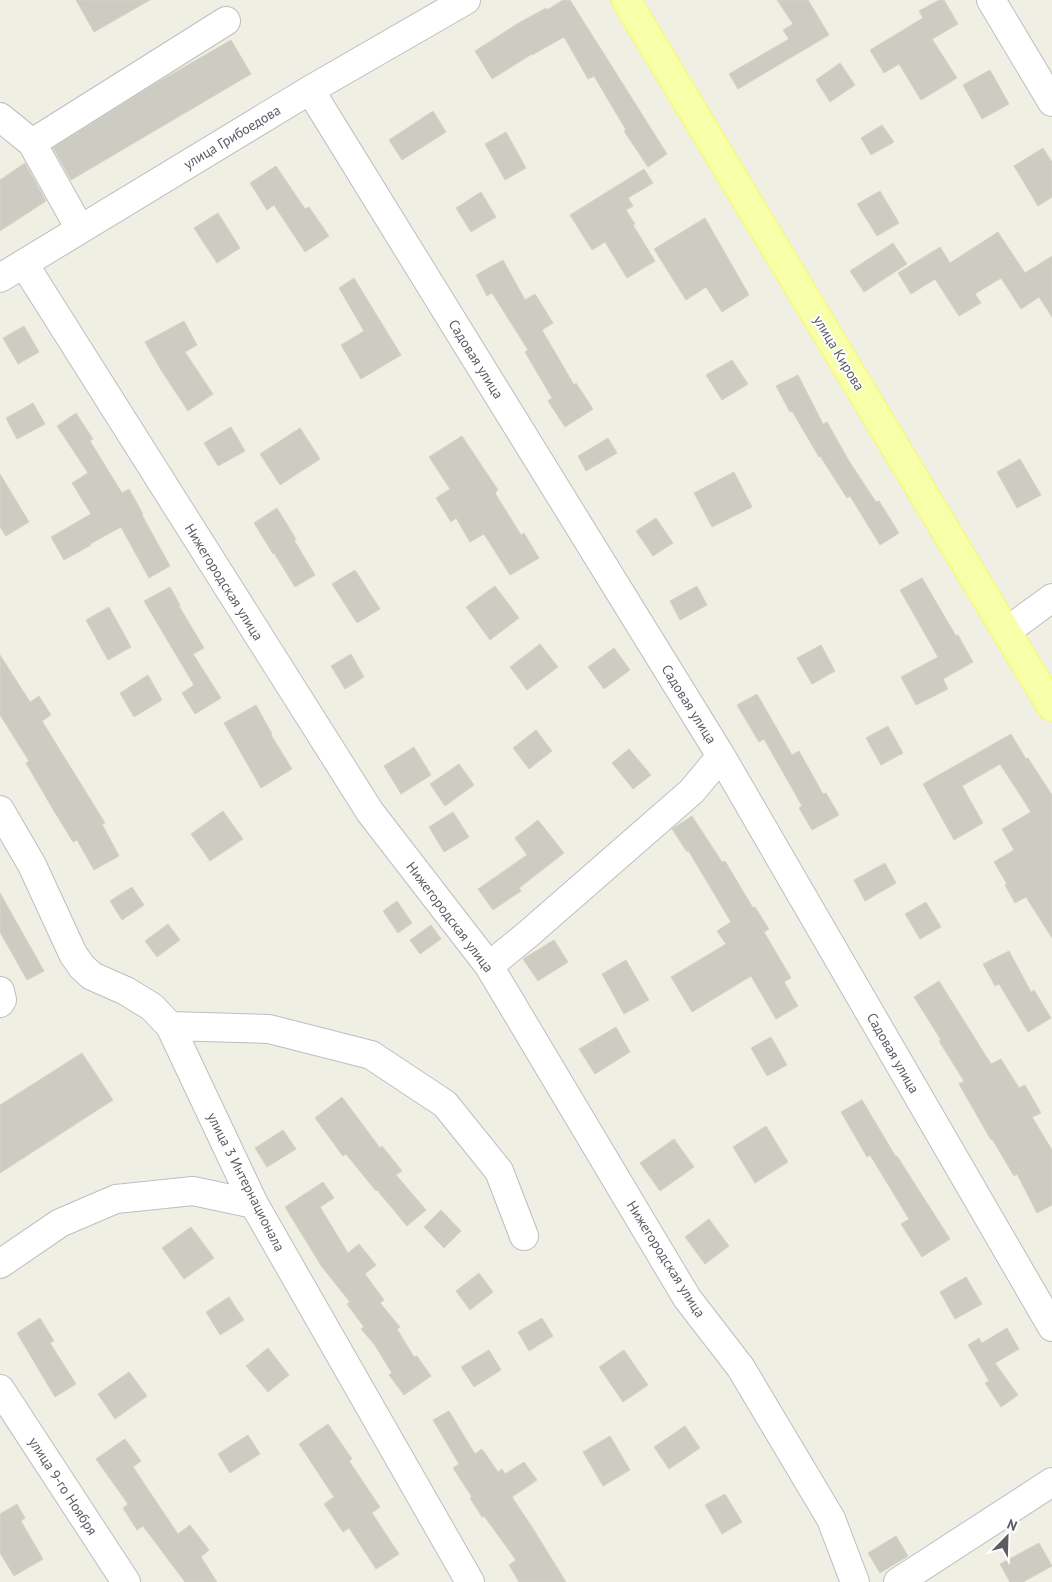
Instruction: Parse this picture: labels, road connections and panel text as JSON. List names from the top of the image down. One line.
{"streets":{"main road":["улица Кирова"],"street":["улица Грибоедова","Садовая улица","Нижегородская улица","улица 3 Интернационала","улица 9-го Ноября"]},"crossings":[["улица Грибоедова","Садовая улица"],["улица Грибоедова","Нижегородская улица"]],"north":"top right"}
